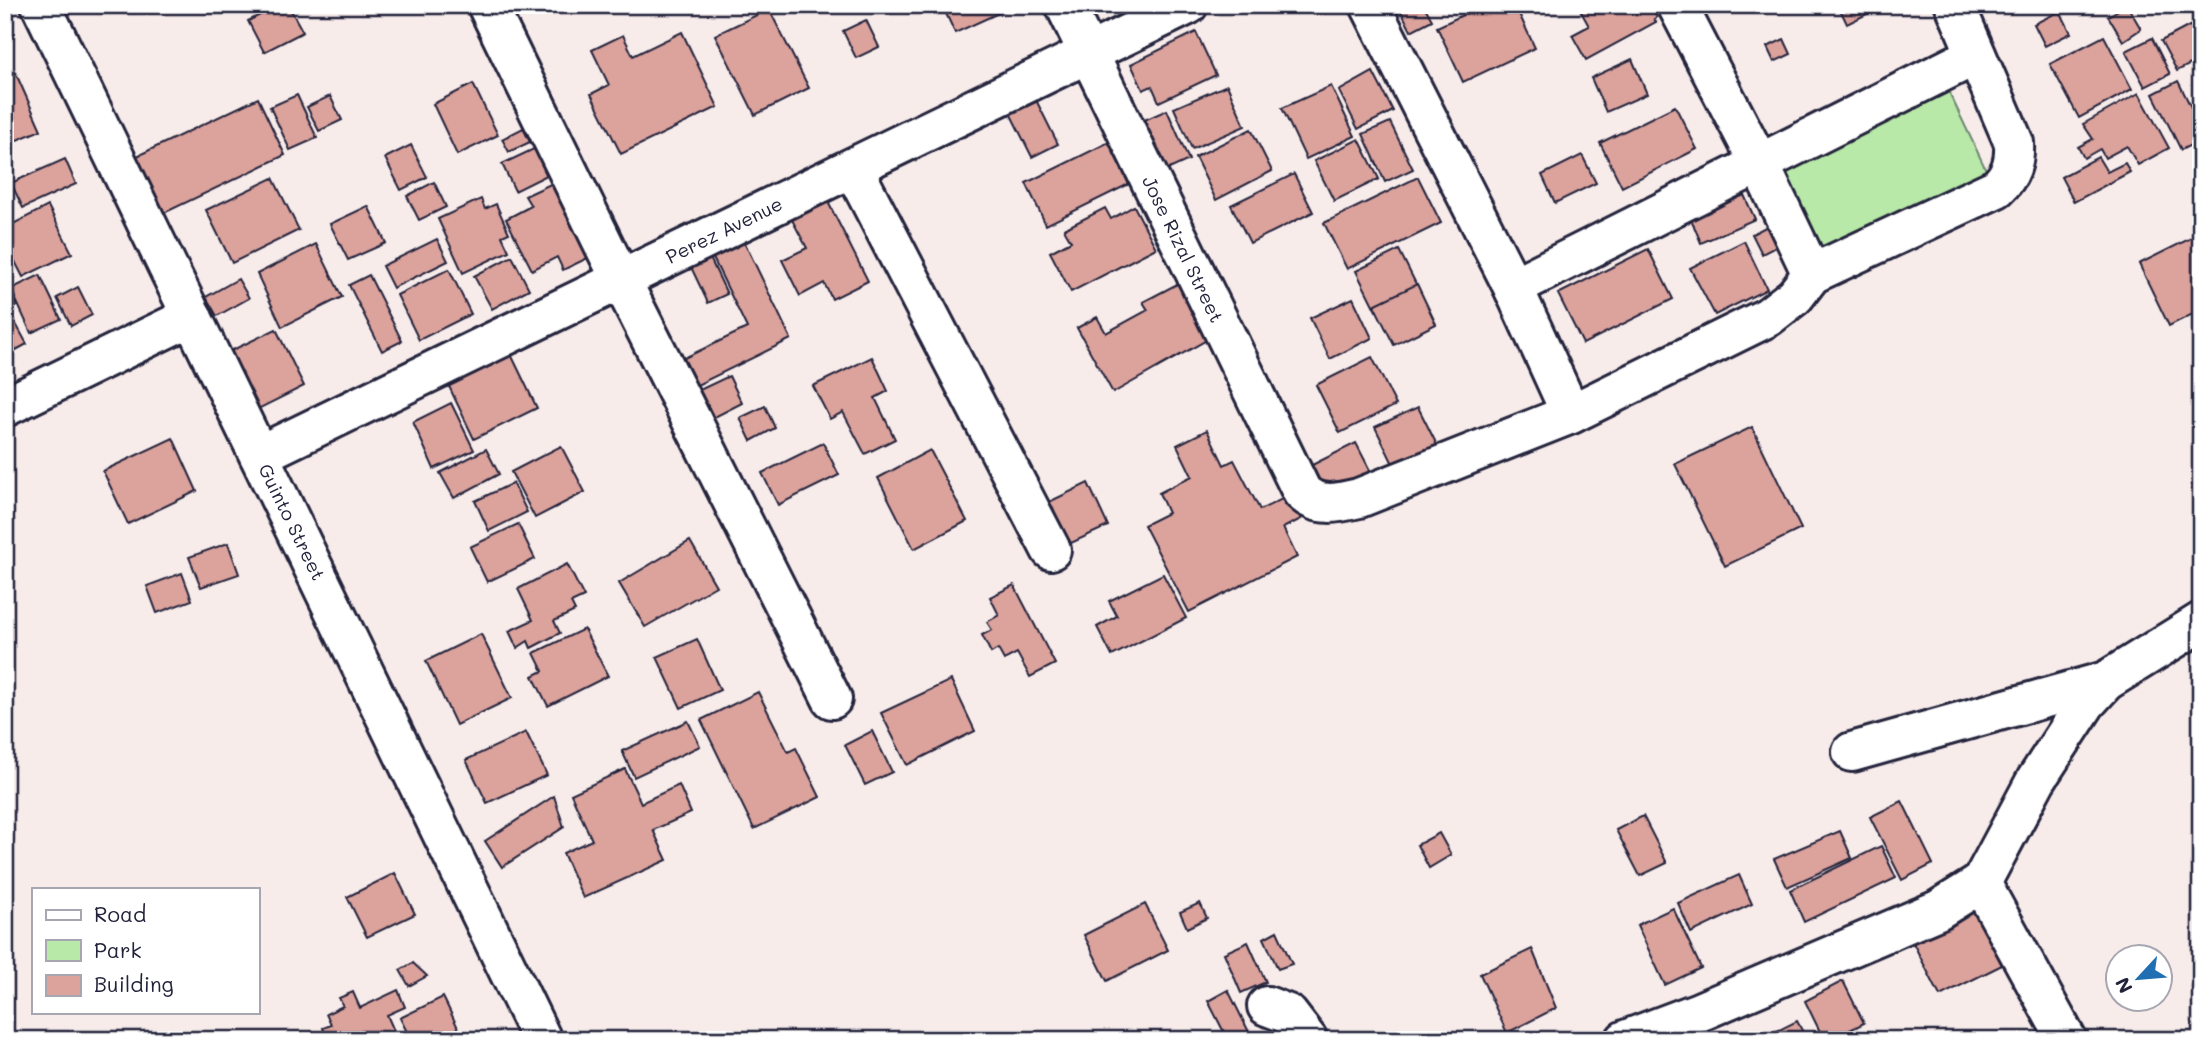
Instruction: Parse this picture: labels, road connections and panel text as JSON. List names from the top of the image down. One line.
{"streets":{"street":["Perez Avenue","Jose Rizal Street","Guinto Street"]},"crossings":[["Perez Avenue","Jose Rizal Street"],["Perez Avenue","Guinto Street"]],"legend":["Road","Park","Building"],"north":"bottom left"}
